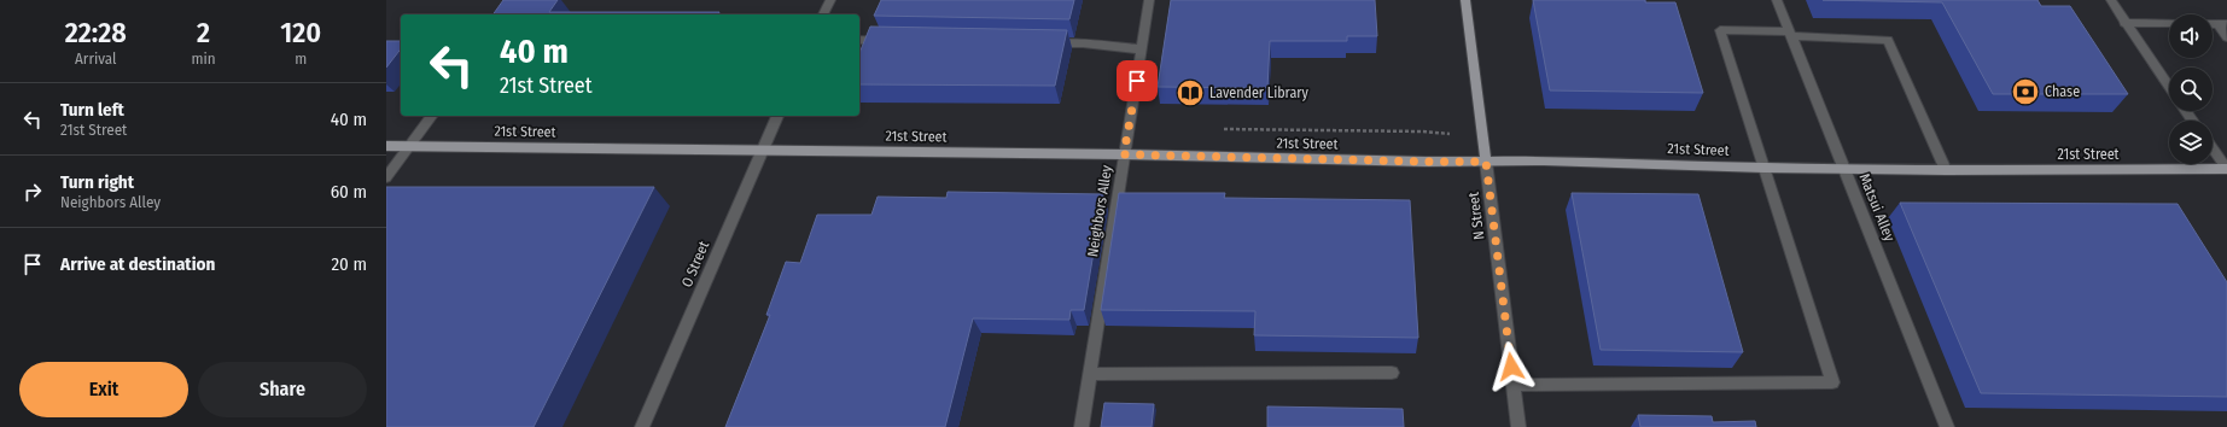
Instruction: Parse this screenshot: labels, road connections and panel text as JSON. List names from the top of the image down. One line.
{"streets":{"main road":["21st Street","N Street"],"street":["Matsui Alley","Neighbors Alley","O Street"]},"crossings":[["21st Street","Matsui Alley"],["21st Street","Neighbors Alley"],["21st Street","N Street"],["21st Street","O Street"]],"places":{"bank":["Chase"],"library":["Lavender Library"]},"page":{"eta":["22:28","Arrival","2","min","120","m"],"turn":["40 m","21st Street"],"list":[{"name":"Turn left","note":"21st Street","value":"40 m"},{"name":"Turn right","note":"Neighbors Alley","value":"60 m"},{"name":"Arrive at destination","value":"20 m"}],"buttons":["Exit","Share"]}}
